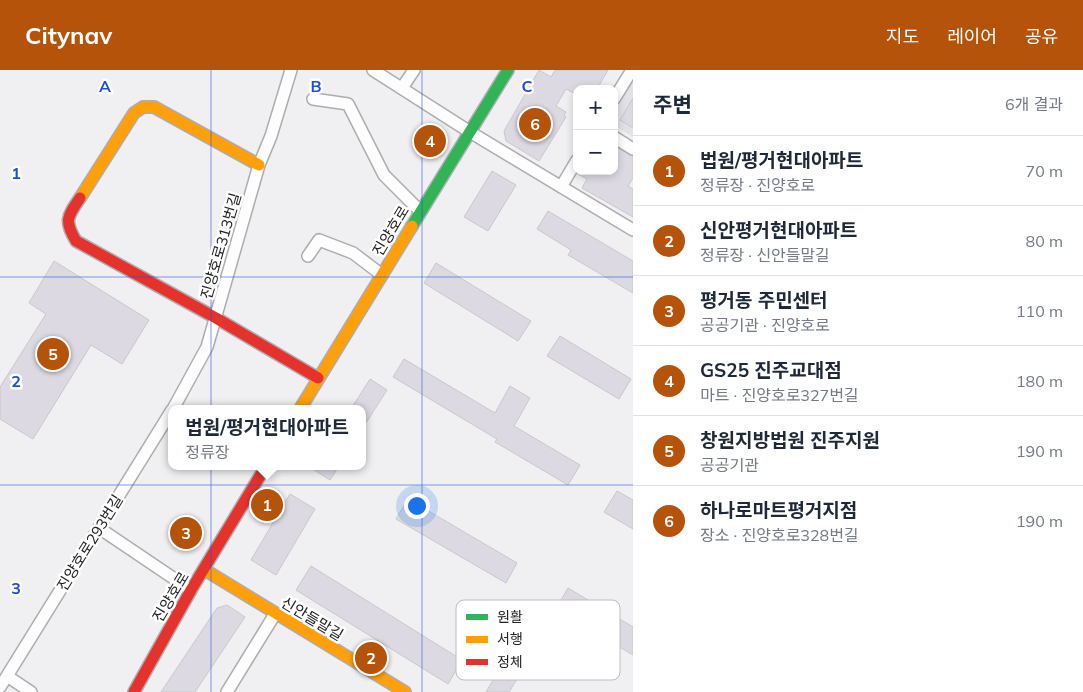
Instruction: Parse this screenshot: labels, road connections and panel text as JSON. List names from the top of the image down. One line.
{"streets":{"street":["진양호로","진양호로313번길","진양호로293번길","신안들말길"]},"crossings":[["진양호로","진양호로313번길"],["진양호로","신안들말길"],["진양호로313번길","진양호로293번길"]],"legend":["원활","서행","정체"],"page":{"header":"Citynav","nav":["지도","레이어","공유"],"heading":["주변","6개 결과"],"map_buttons":["+","−"],"pins":["6","4","5","1","3","2"],"list":[{"mark":"1","name":"법원/평거현대아파트","note":"정류장 · 진양호로","value":"70 m"},{"mark":"2","name":"신안평거현대아파트","note":"정류장 · 신안들말길","value":"80 m"},{"mark":"3","name":"평거동 주민센터","note":"공공기관 · 진양호로","value":"110 m"},{"mark":"4","name":"GS25 진주교대점","note":"마트 · 진양호로327번길","value":"180 m"},{"mark":"5","name":"창원지방법원 진주지원","note":"공공기관","value":"190 m"},{"mark":"6","name":"하나로마트평거지점","note":"장소 · 진양호로328번길","value":"190 m"}],"popup":["법원/평거현대아파트","정류장"]},"grid":{"columns":["A","B","C"],"rows":["1","2","3"]}}
